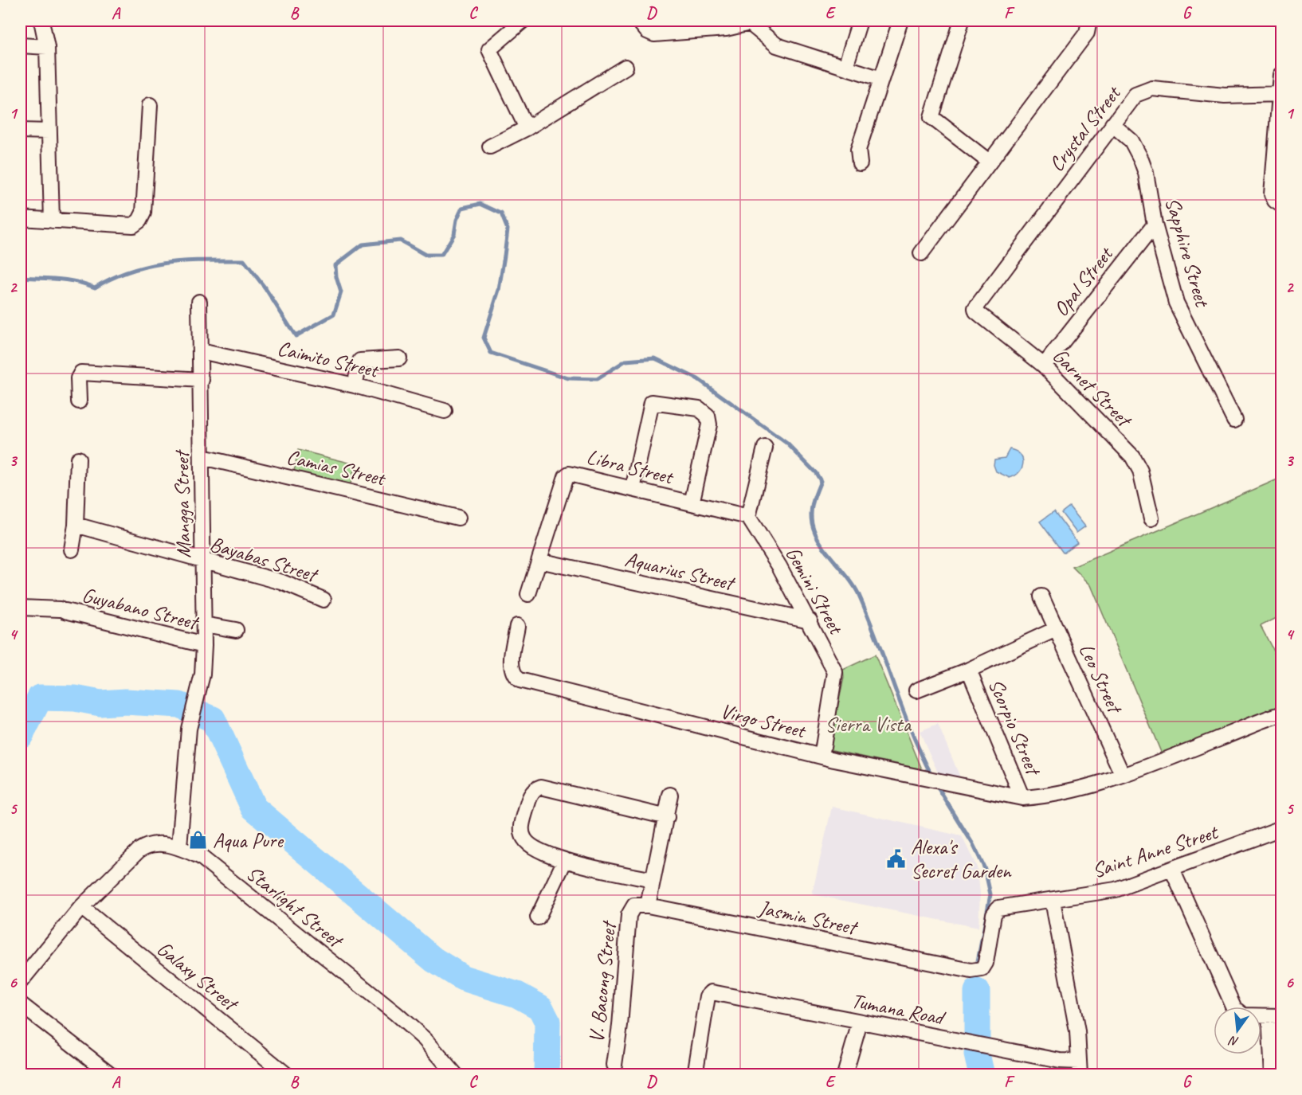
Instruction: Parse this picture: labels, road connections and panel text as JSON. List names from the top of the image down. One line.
{"streets":{"street":["Crystal Street","Sapphire Street","Opal Street","Caimito Street","Garnet Street","Libra Street","Camias Street","Mangga Street","Bayabas Street","Aquarius Street","Gemini Street","Guyabano Street","Leo Street","Virgo Street","Scorpio Street","Saint Anne Street","Starlight Street","Jasmin Street","Galaxy Street","V. Bacong Street","Tumana Road"]},"crossings":[["Crystal Street","Sapphire Street"],["Crystal Street","Garnet Street"],["Sapphire Street","Opal Street"],["Opal Street","Garnet Street"],["Caimito Street","Mangga Street"],["Libra Street","Aquarius Street"],["Libra Street","Gemini Street"],["Camias Street","Mangga Street"],["Mangga Street","Bayabas Street"],["Mangga Street","Guyabano Street"],["Mangga Street","Starlight Street"],["Aquarius Street","Gemini Street"],["Gemini Street","Virgo Street"],["Leo Street","Virgo Street"],["Virgo Street","Scorpio Street"],["Saint Anne Street","Jasmin Street"],["Starlight Street","Galaxy Street"],["Jasmin Street","V. Bacong Street"]],"parks":["Sierra Vista"],"places":{"shop":["Aqua Pure"],"public building":["Alexa's Secret Garden"]},"north":"bottom","grid":{"columns":["A","B","C","D","E","F","G"],"rows":["1","2","3","4","5","6"]}}
